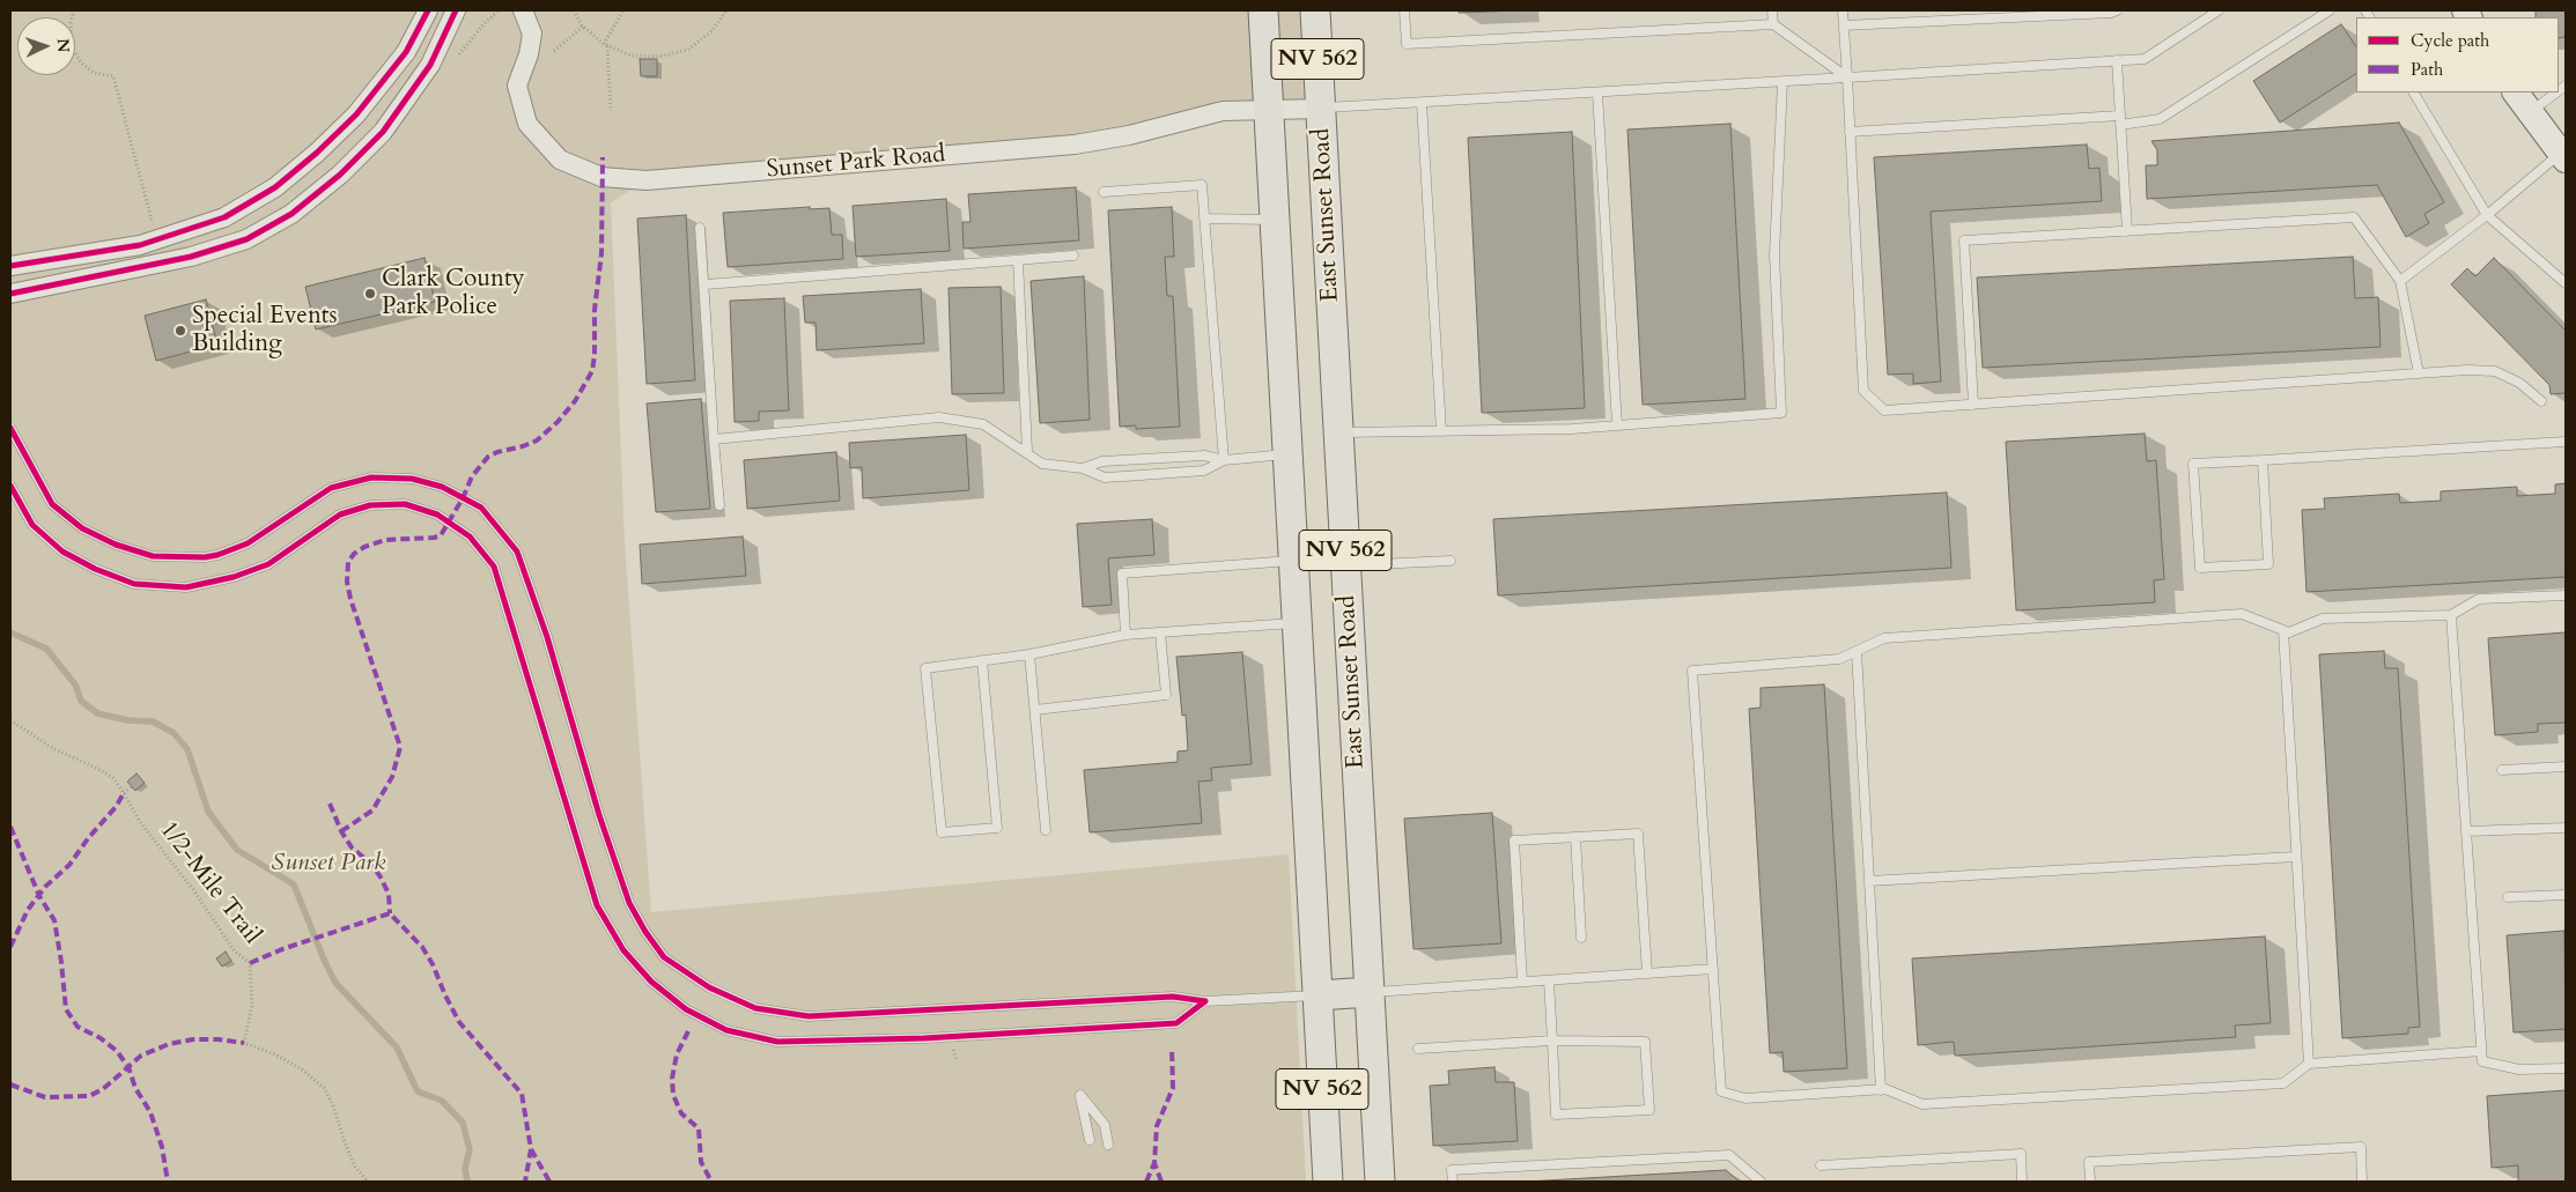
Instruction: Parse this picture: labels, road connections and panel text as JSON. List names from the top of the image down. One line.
{"streets":{"main road":["NV 562","East Sunset Road"],"street":["Sunset Park Road"],"path":["1/2-Mile Trail"]},"crossings":[["NV 562","Sunset Park Road"],["Sunset Park Road","East Sunset Road"]],"parks":["Sunset Park"],"places":["Clark County Park Police","Special Events Building"],"legend":["Cycle path","Path"],"north":"right"}
